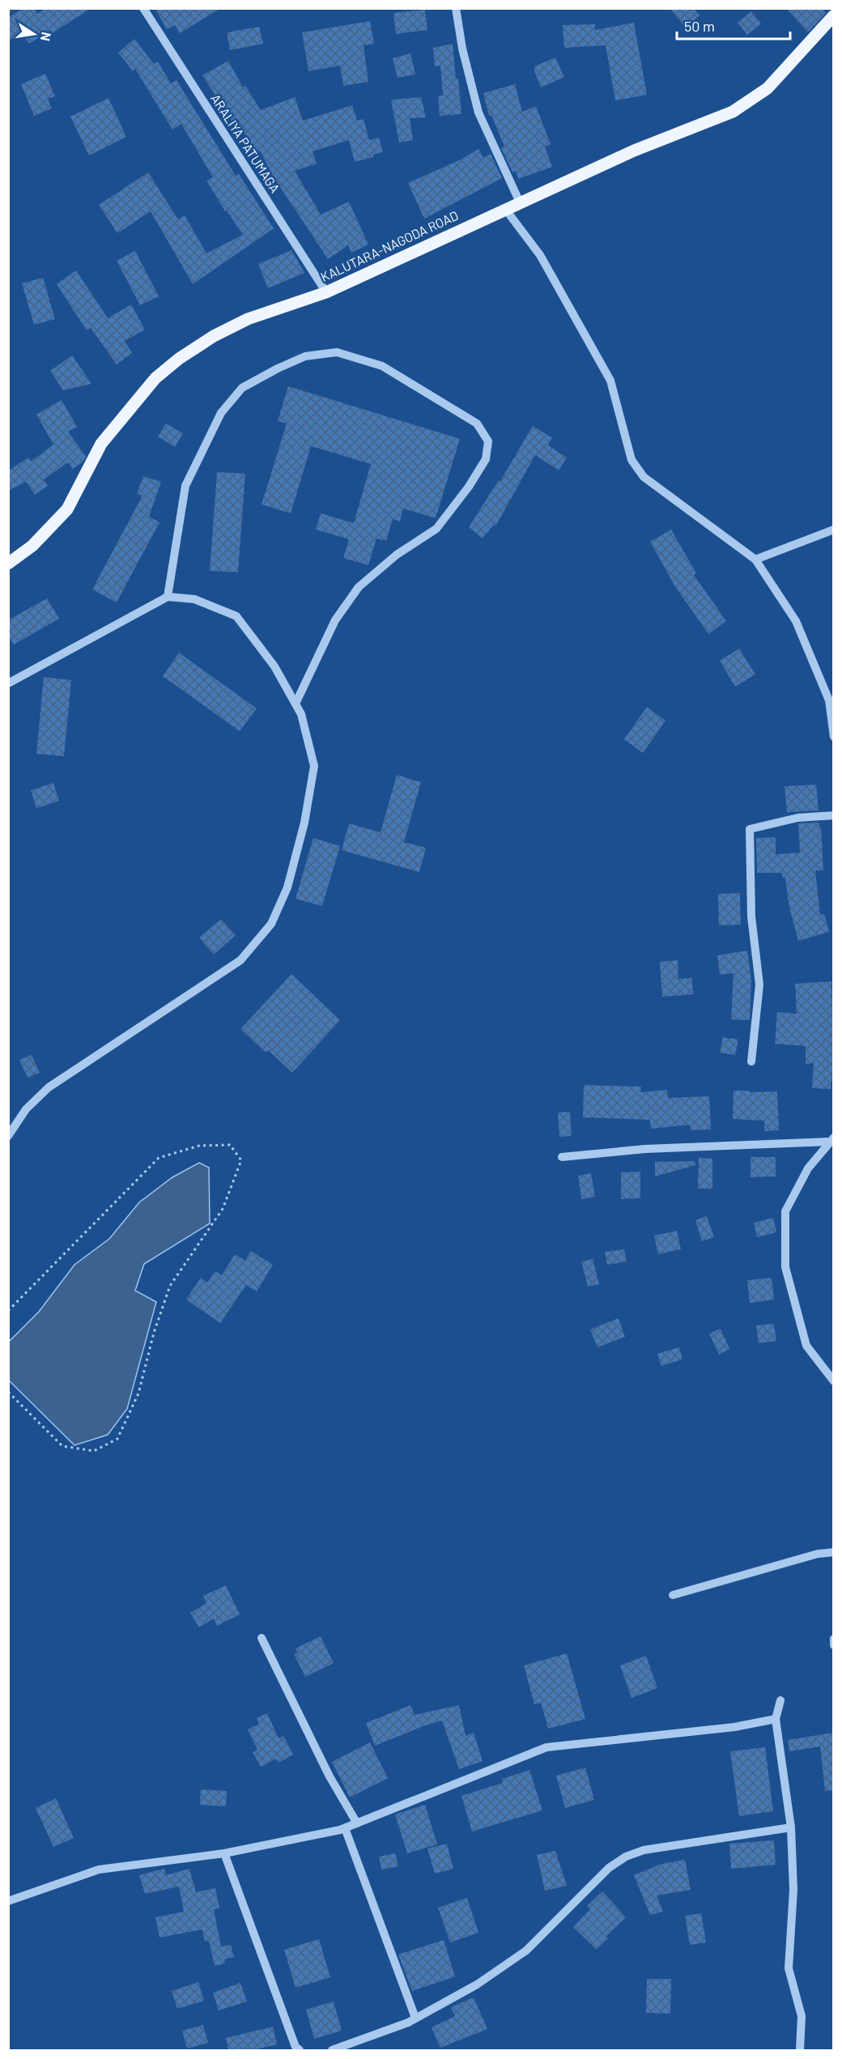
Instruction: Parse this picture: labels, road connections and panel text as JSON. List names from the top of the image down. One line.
{"streets":{"main road":["KALUTARA-NAGODA ROAD"],"street":["ARALIYA PATUMAGA"]},"crossings":[["ARALIYA PATUMAGA","KALUTARA-NAGODA ROAD"]],"scale_bar":"50 m","north":"right"}
